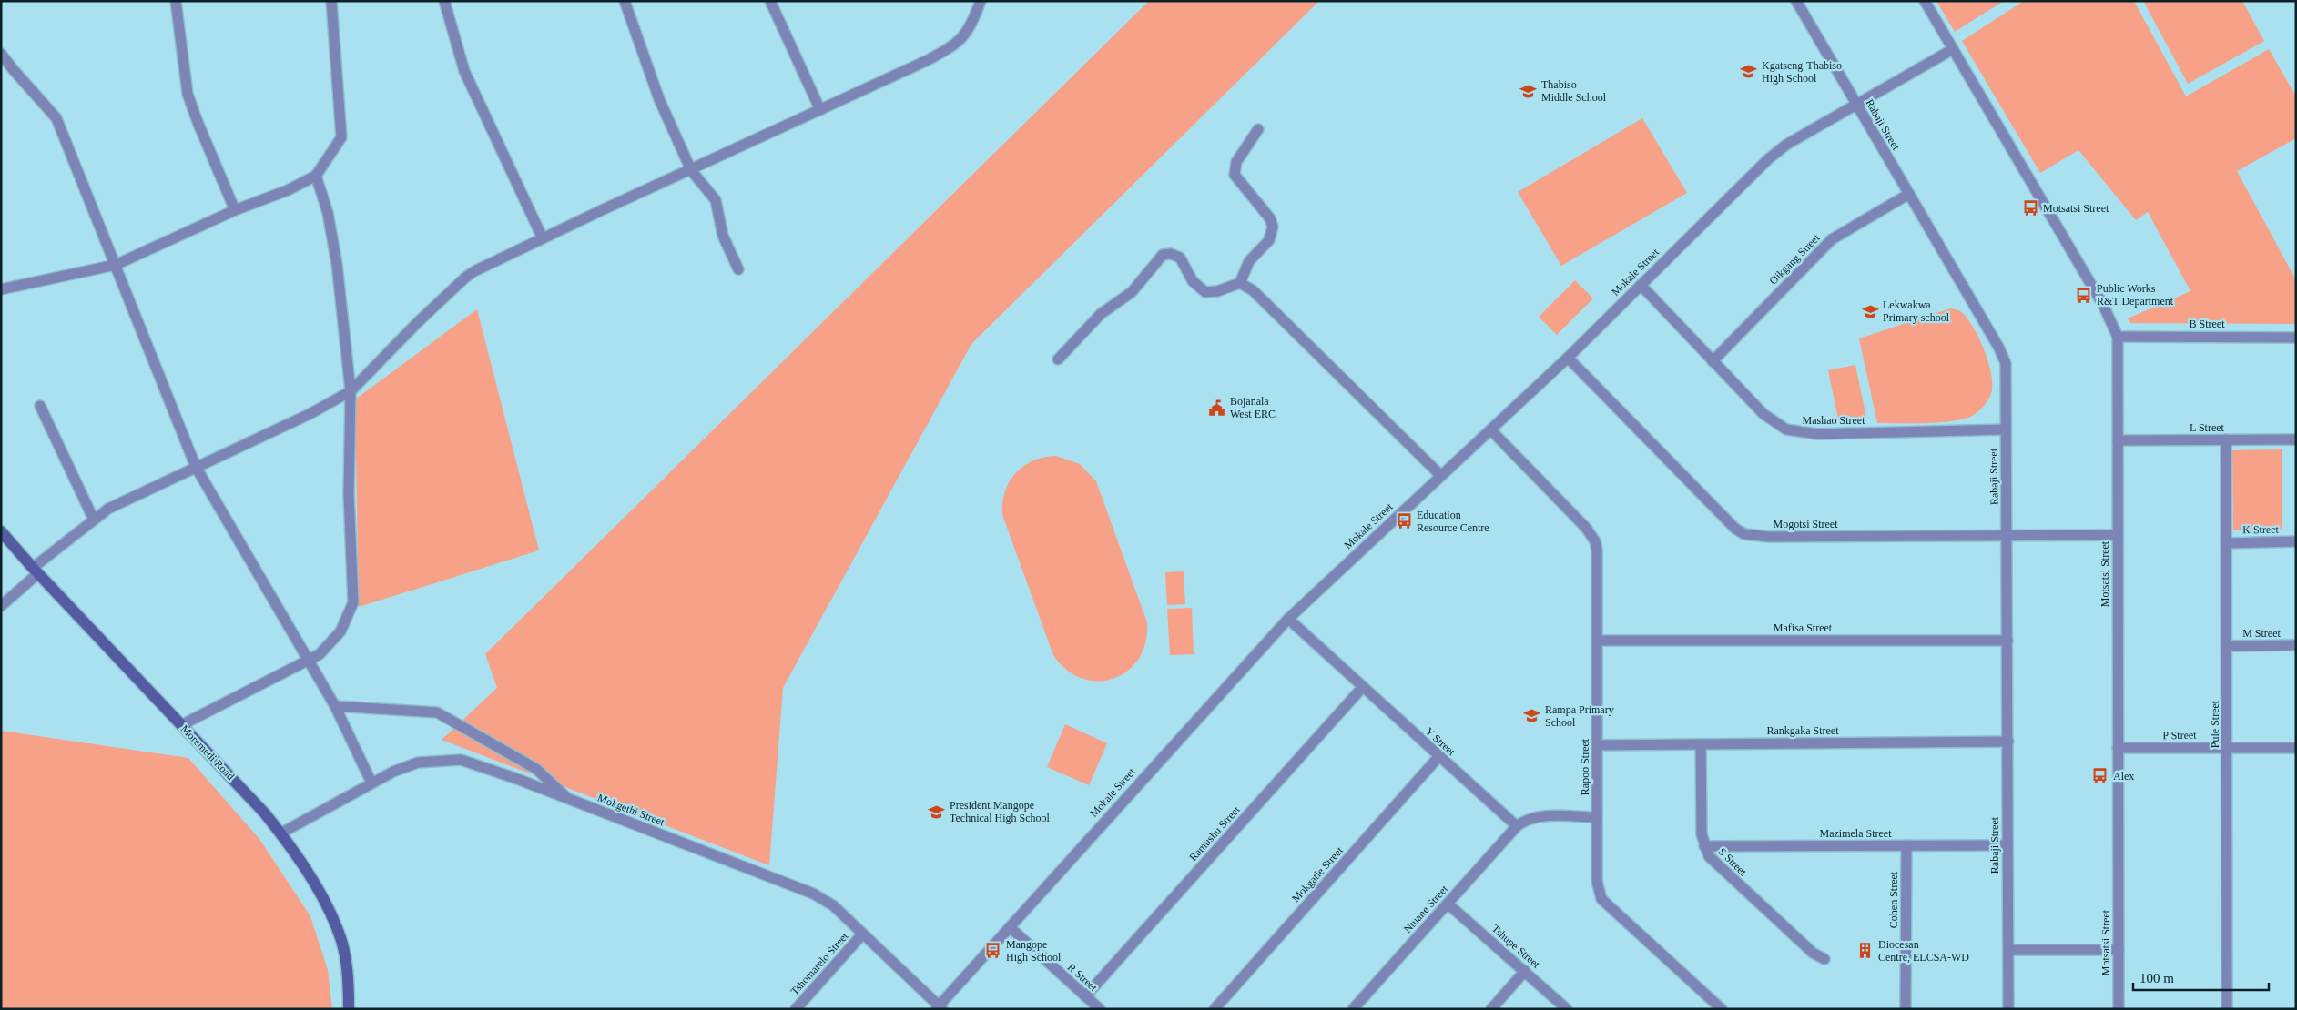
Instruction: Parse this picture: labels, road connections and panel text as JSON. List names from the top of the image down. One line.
{"streets":{"street":["Rabaji Street","Oikgang Street","Mokale Street","B Street","Mashao Street","L Street","Mogotsi Street","K Street","Motsatsi Street","Mafisa Street","M Street","Pule Street","Rankgaka Street","P Street","Y Street","Moremedi Road","Rapoo Street","Mokgethi Street","Ramushu Street","Mazimela Street","S Street","Mokgatle Street","Cohen Street","Ntuane Street","Tshupe Street","Tshomarelo Street","R Street"]},"crossings":[["Rabaji Street","Oikgang Street"],["Rabaji Street","Mokale Street"],["Rabaji Street","Mashao Street"],["Rabaji Street","Mogotsi Street"],["Rabaji Street","Mafisa Street"],["Rabaji Street","Rankgaka Street"],["Rabaji Street","Mazimela Street"],["Oikgang Street","Mashao Street"],["Mokale Street","Mashao Street"],["Mokale Street","Mogotsi Street"],["Mokale Street","Y Street"],["Mokale Street","Rapoo Street"],["Mokale Street","Mokgethi Street"],["Mokale Street","R Street"],["B Street","Motsatsi Street"],["L Street","Motsatsi Street"],["L Street","Pule Street"],["Mogotsi Street","Motsatsi Street"],["K Street","Pule Street"],["Motsatsi Street","P Street"],["Mafisa Street","Rapoo Street"],["M Street","Pule Street"],["Pule Street","P Street"],["Rankgaka Street","Rapoo Street"],["Rankgaka Street","S Street"],["Y Street","Ramushu Street"],["Y Street","Mokgatle Street"],["Y Street","Ntuane Street"],["Moremedi Road","Mokgethi Street"],["Mokgethi Street","Tshomarelo Street"],["Ramushu Street","R Street"],["Mazimela Street","S Street"],["Mazimela Street","Cohen Street"],["Ntuane Street","Tshupe Street"]],"places":{"school or university":["Kgatseng-Thabiso High School","Thabiso Middle School","Lekwakwa Primary school","Rampa Primary School","President Mangope Technical High School"],"bus stop":["Motsatsi Street","Public Works R&T Department","Education Resource Centre","Alex","Mangope High School"],"public building":["Bojanala West ERC"],"building":["Diocesan Centre, ELCSA-WD"]},"scale_bar":"100 m"}
